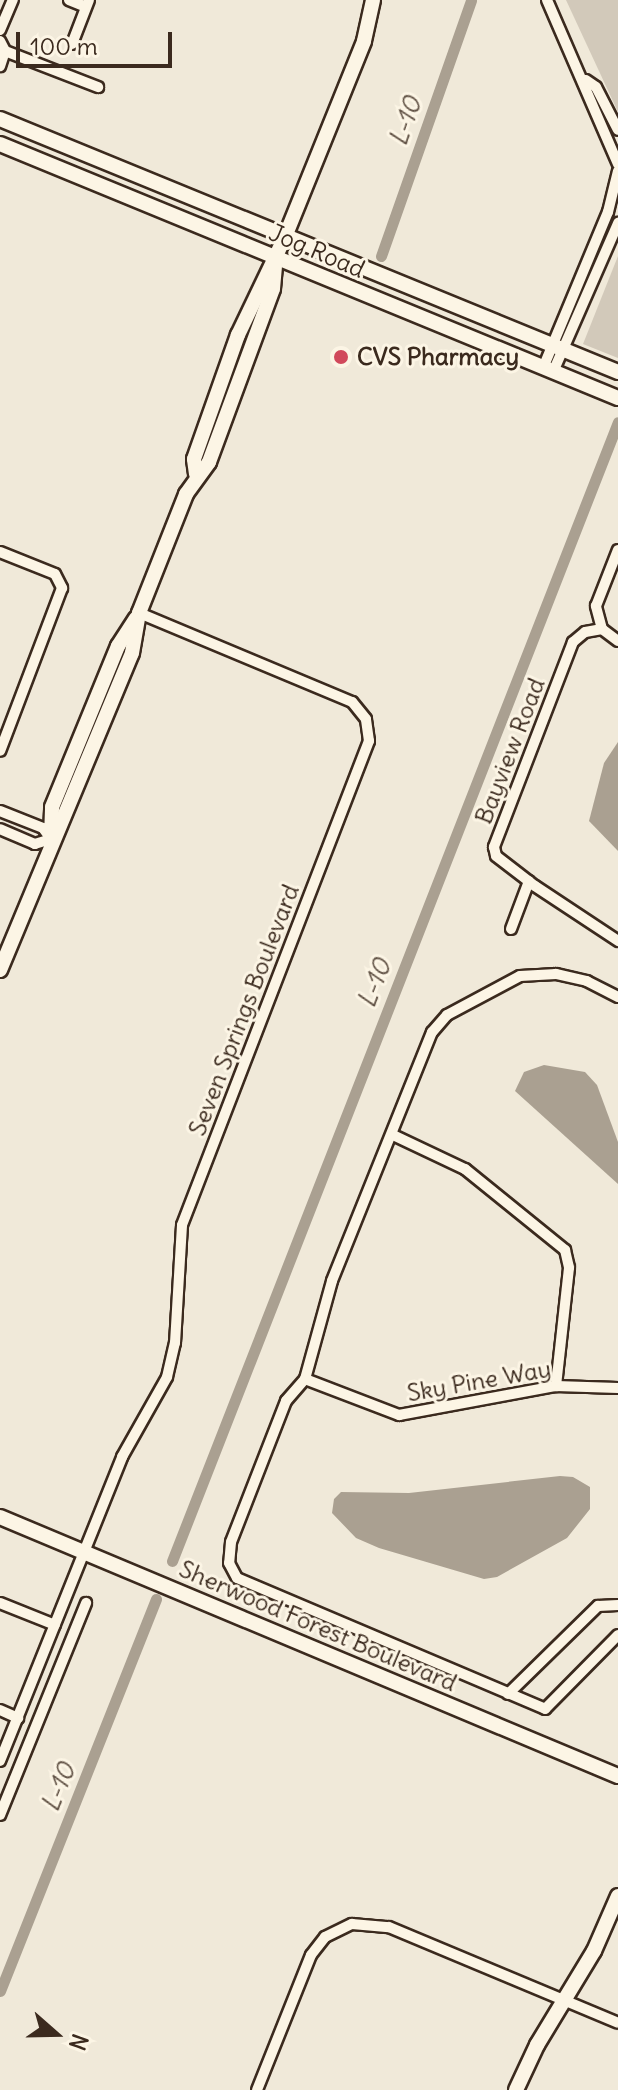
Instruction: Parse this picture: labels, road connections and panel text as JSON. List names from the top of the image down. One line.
{"streets":{"street":["Jog Road","Bayview Road","Seven Springs Boulevard","Sky Pine Way","Sherwood Forest Boulevard"]},"crossings":[["Seven Springs Boulevard","Sherwood Forest Boulevard"]],"water":["L-10"],"places":["CVS Pharmacy"],"scale_bar":"100 m","north":"right"}
